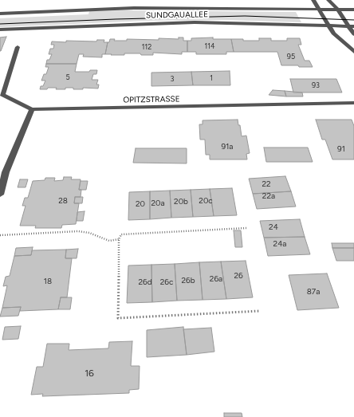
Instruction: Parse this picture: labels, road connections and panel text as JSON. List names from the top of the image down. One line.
{"streets":{"street":["SUNDGAUALLEE","OPITZSTRASSE"]},"house_numbers":["114","112","95","5","1","3","93","91a","91","22","22a","28","20c","20b","20a","20","24","24a","26","26a","26b","18","26d","26c","87a","16"]}
